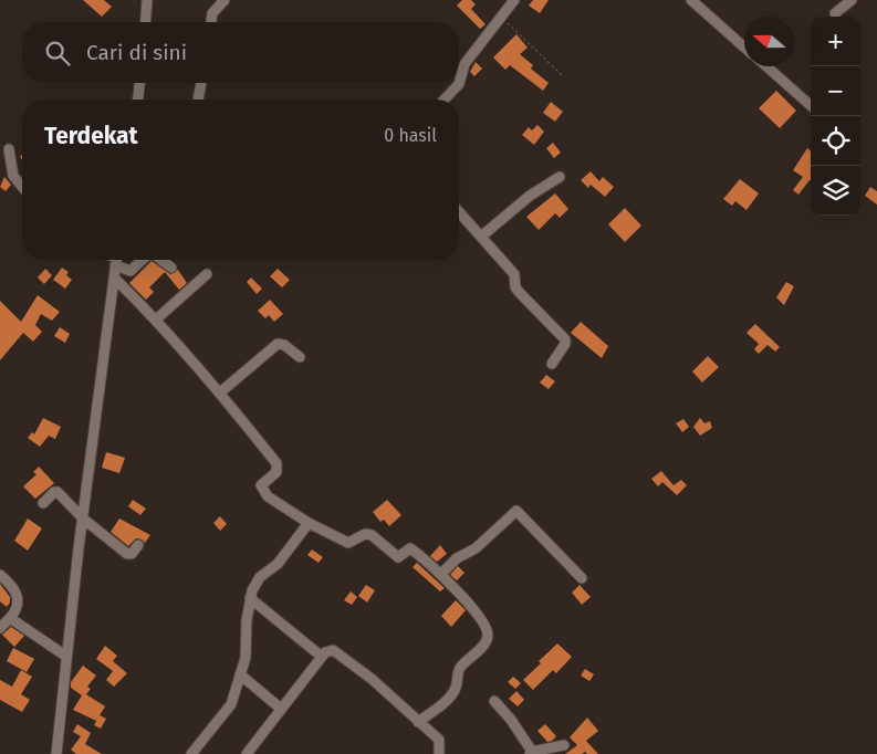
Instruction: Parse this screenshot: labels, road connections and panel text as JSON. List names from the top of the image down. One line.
{"north":"left","page":{"map_buttons":["+","−"],"search":"Cari di sini","heading":["Terdekat","0 hasil"]}}
